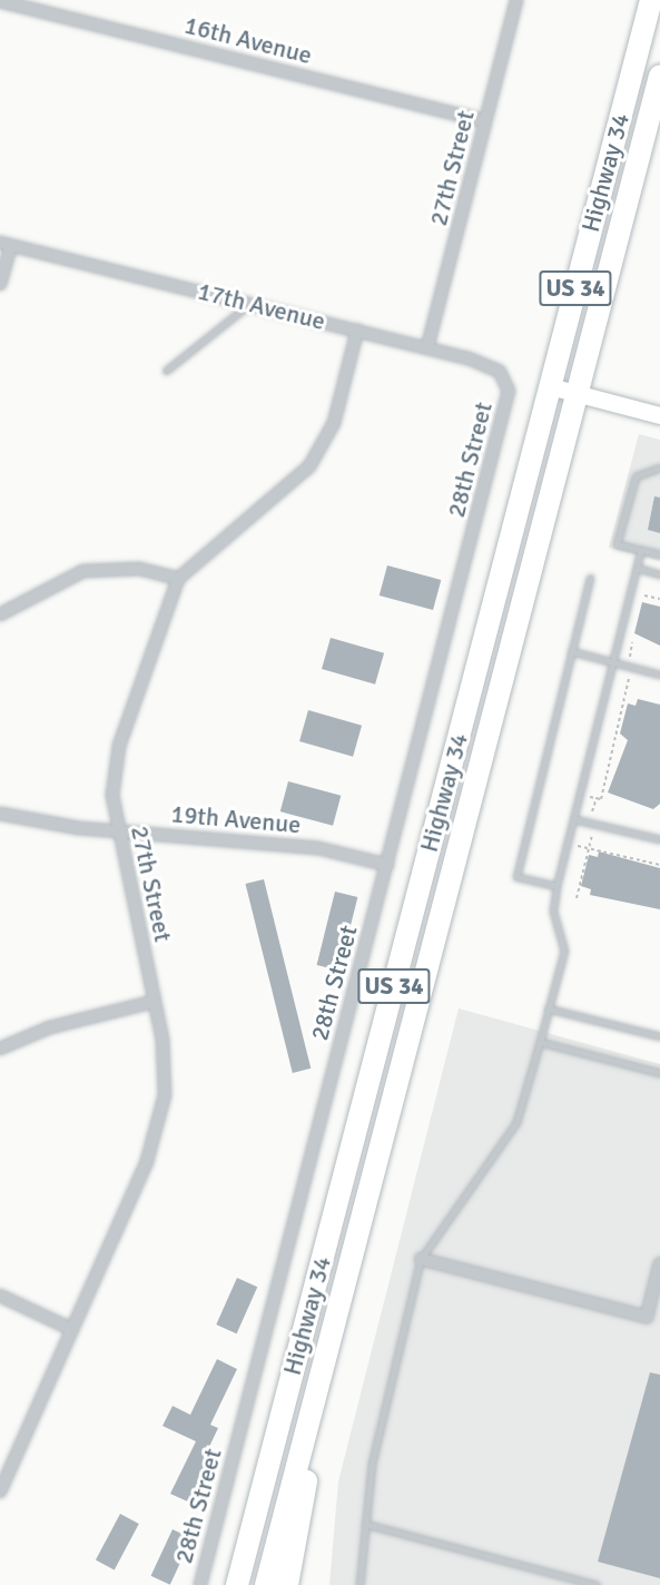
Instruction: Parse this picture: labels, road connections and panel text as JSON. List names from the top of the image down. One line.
{"streets":{"highway":["Highway 34","US 34"],"street":["16th Avenue","27th Street","17th Avenue","28th Street","19th Avenue"]},"crossings":[["16th Avenue","27th Street"],["27th Street","17th Avenue"],["27th Street","19th Avenue"],["17th Avenue","28th Street"],["28th Street","19th Avenue"]]}
